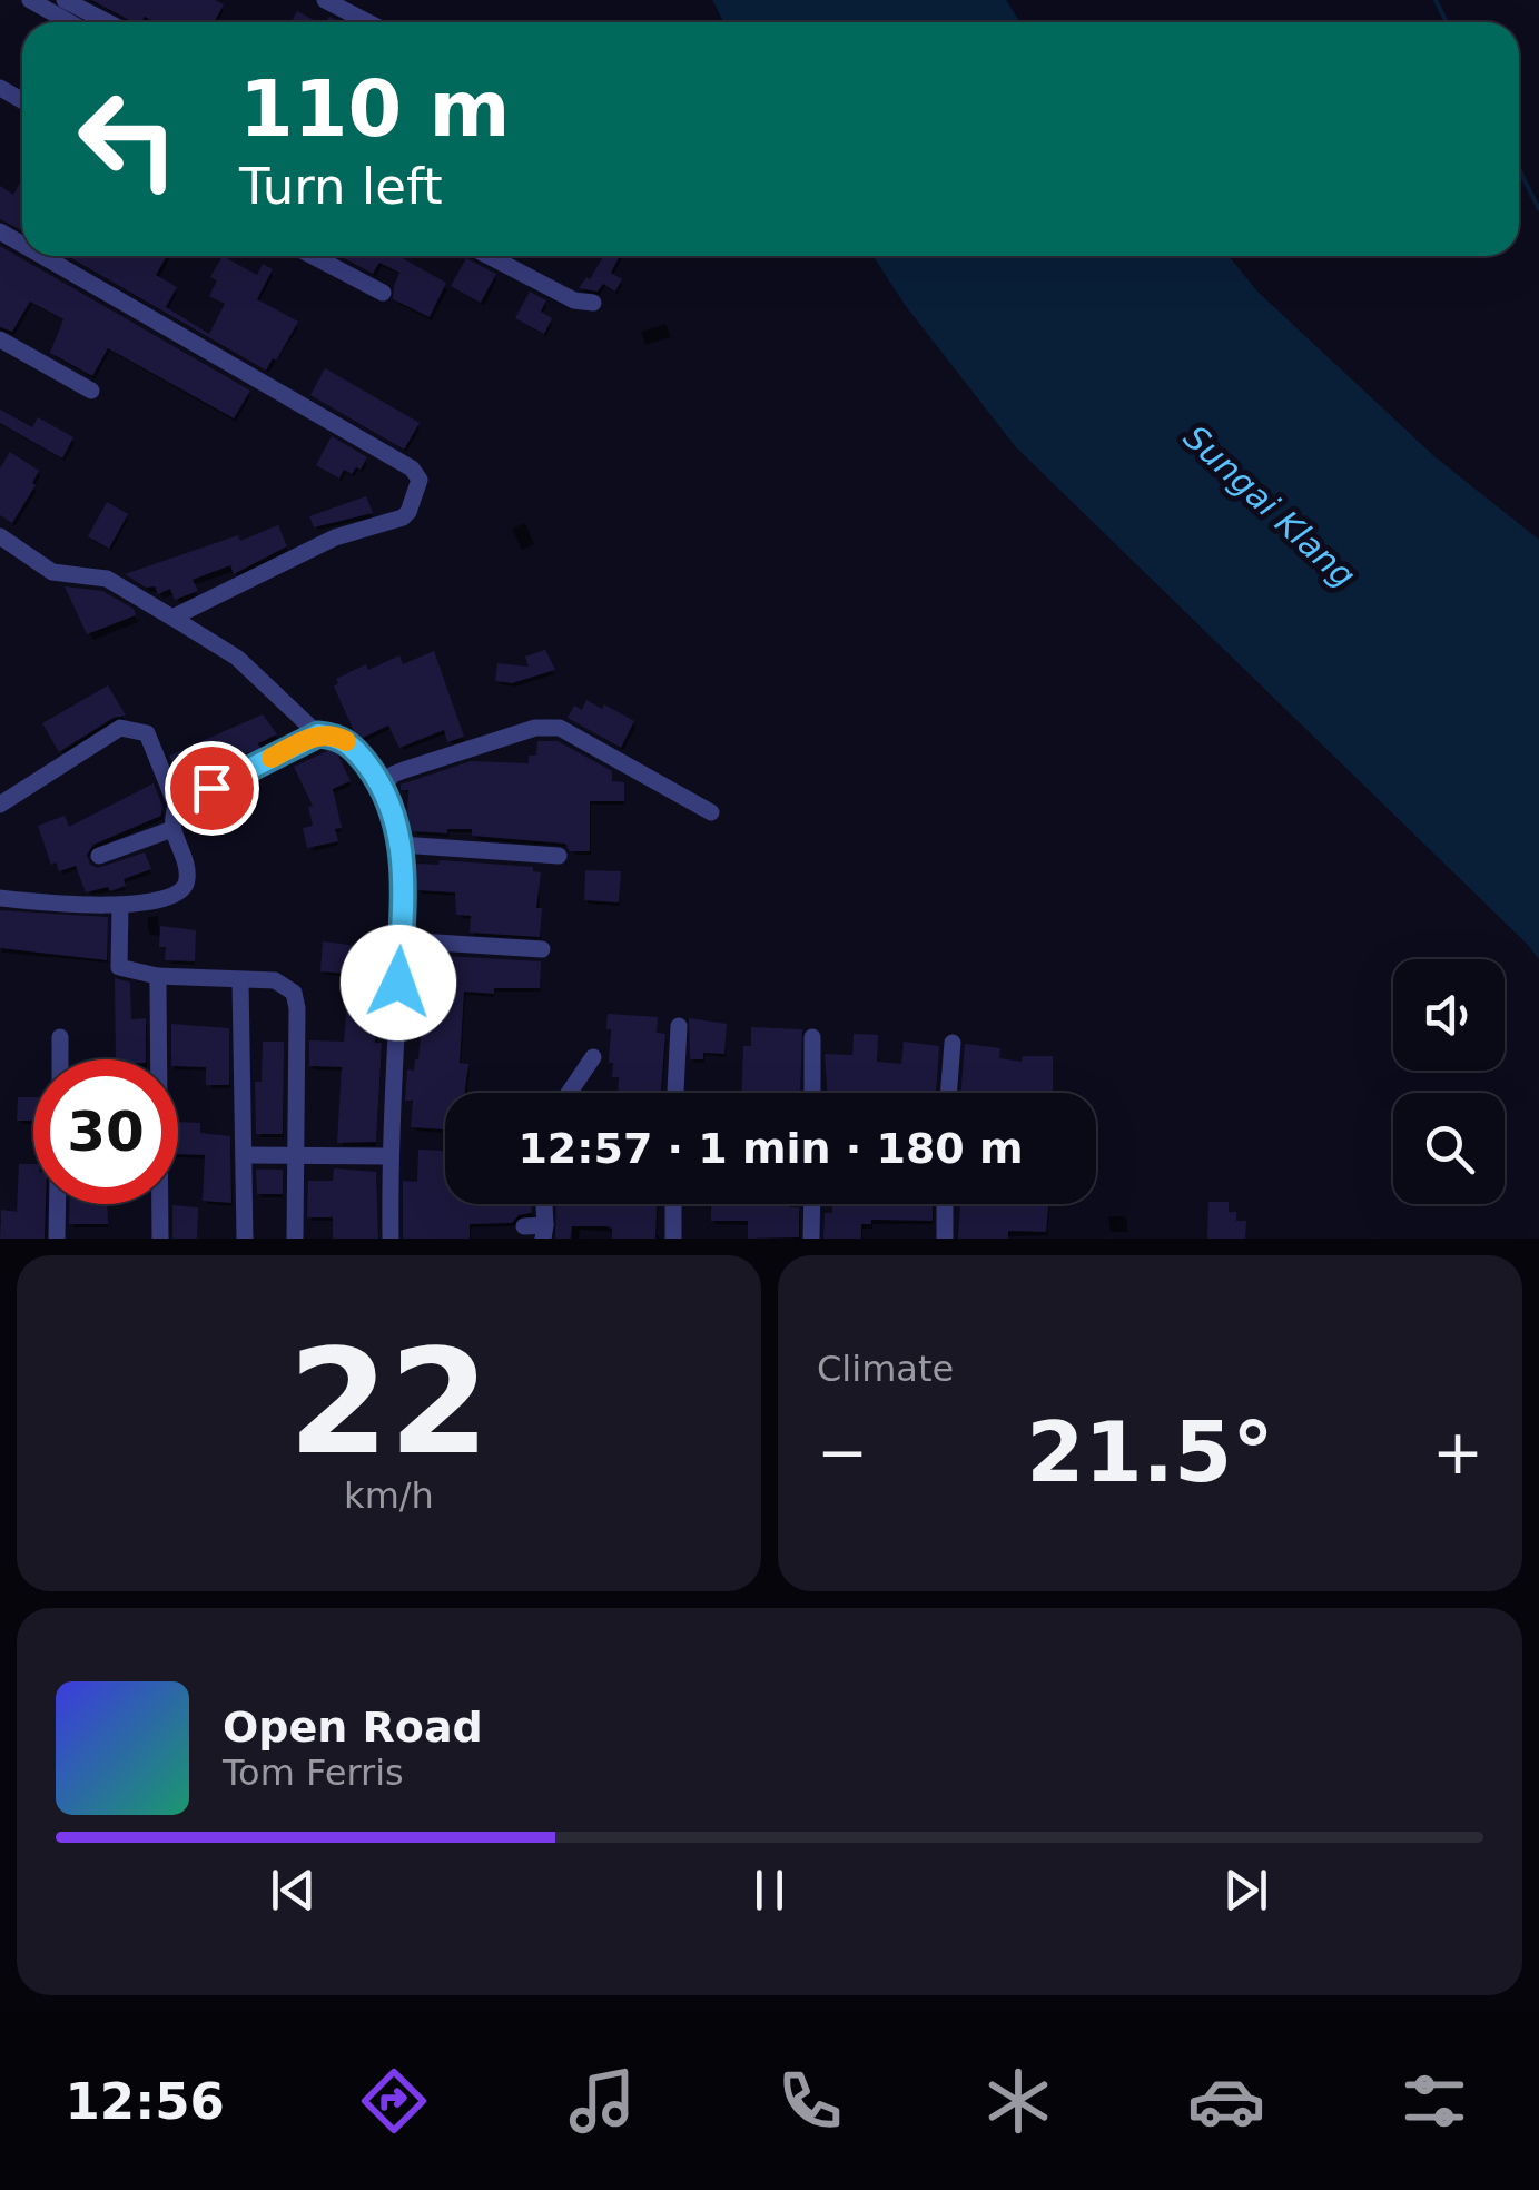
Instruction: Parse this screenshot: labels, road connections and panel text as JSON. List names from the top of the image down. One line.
{"water":["Sungai Klang"],"page":{"turn":["110 m","Turn left"],"limit":"30","trip":"12:57 · 1 min · 180 m","tile":[["22","km/h"],"Climate"],"heat":["−","21.5°","+"],"song":["Open Road","Tom Ferris"],"tabs":"12:56"}}
